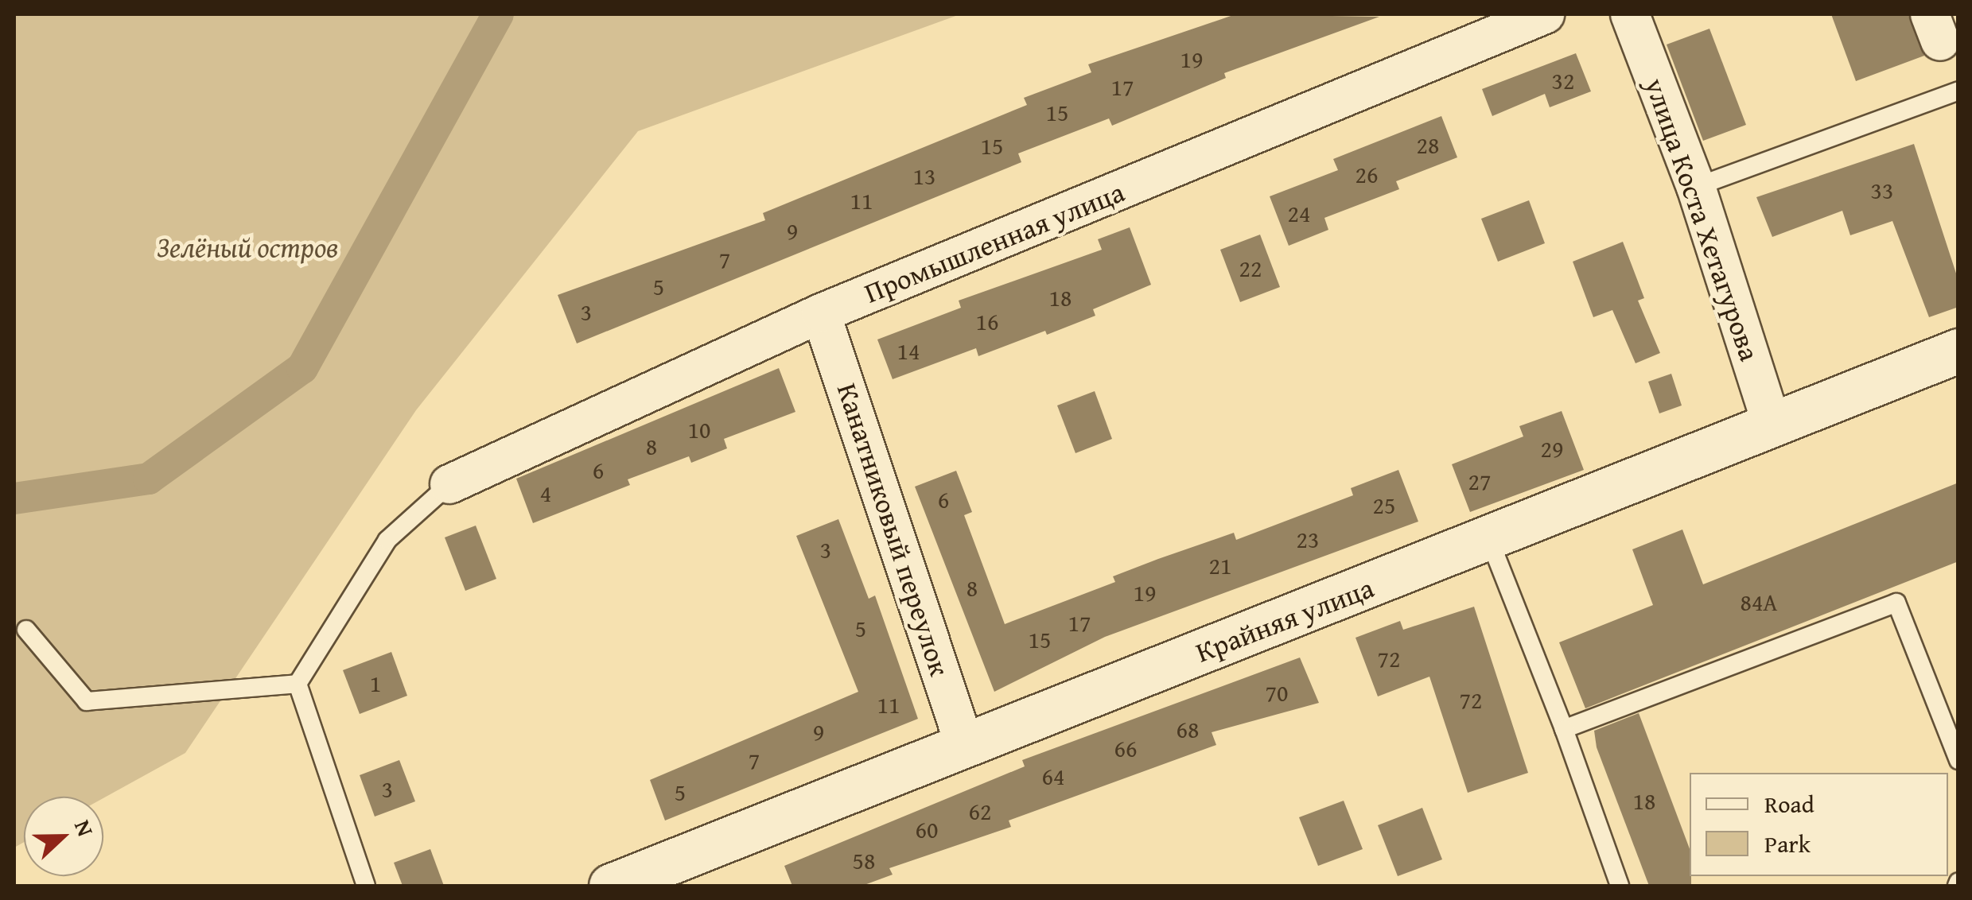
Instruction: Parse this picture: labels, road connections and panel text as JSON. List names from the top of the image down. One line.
{"streets":{"street":["улица Коста Хетагурова","Промышленная улица","Канатниковый переулок","Крайняя улица"]},"crossings":[["улица Коста Хетагурова","Крайняя улица"],["Промышленная улица","Канатниковый переулок"],["Канатниковый переулок","Крайняя улица"]],"parks":["Зелёный остров"],"house_numbers":["19","32","17","15","28","15","26","13","33","11","24","9","7","22","5","18","3","16","14","10","8","29","6","27","4","6","25","23","3","21","8","19","84А","17","5","15","72","1","70","72","11","68","9","66","7","64","3","5","18","62","60","58"],"legend":["Road","Park"],"north":"right"}
